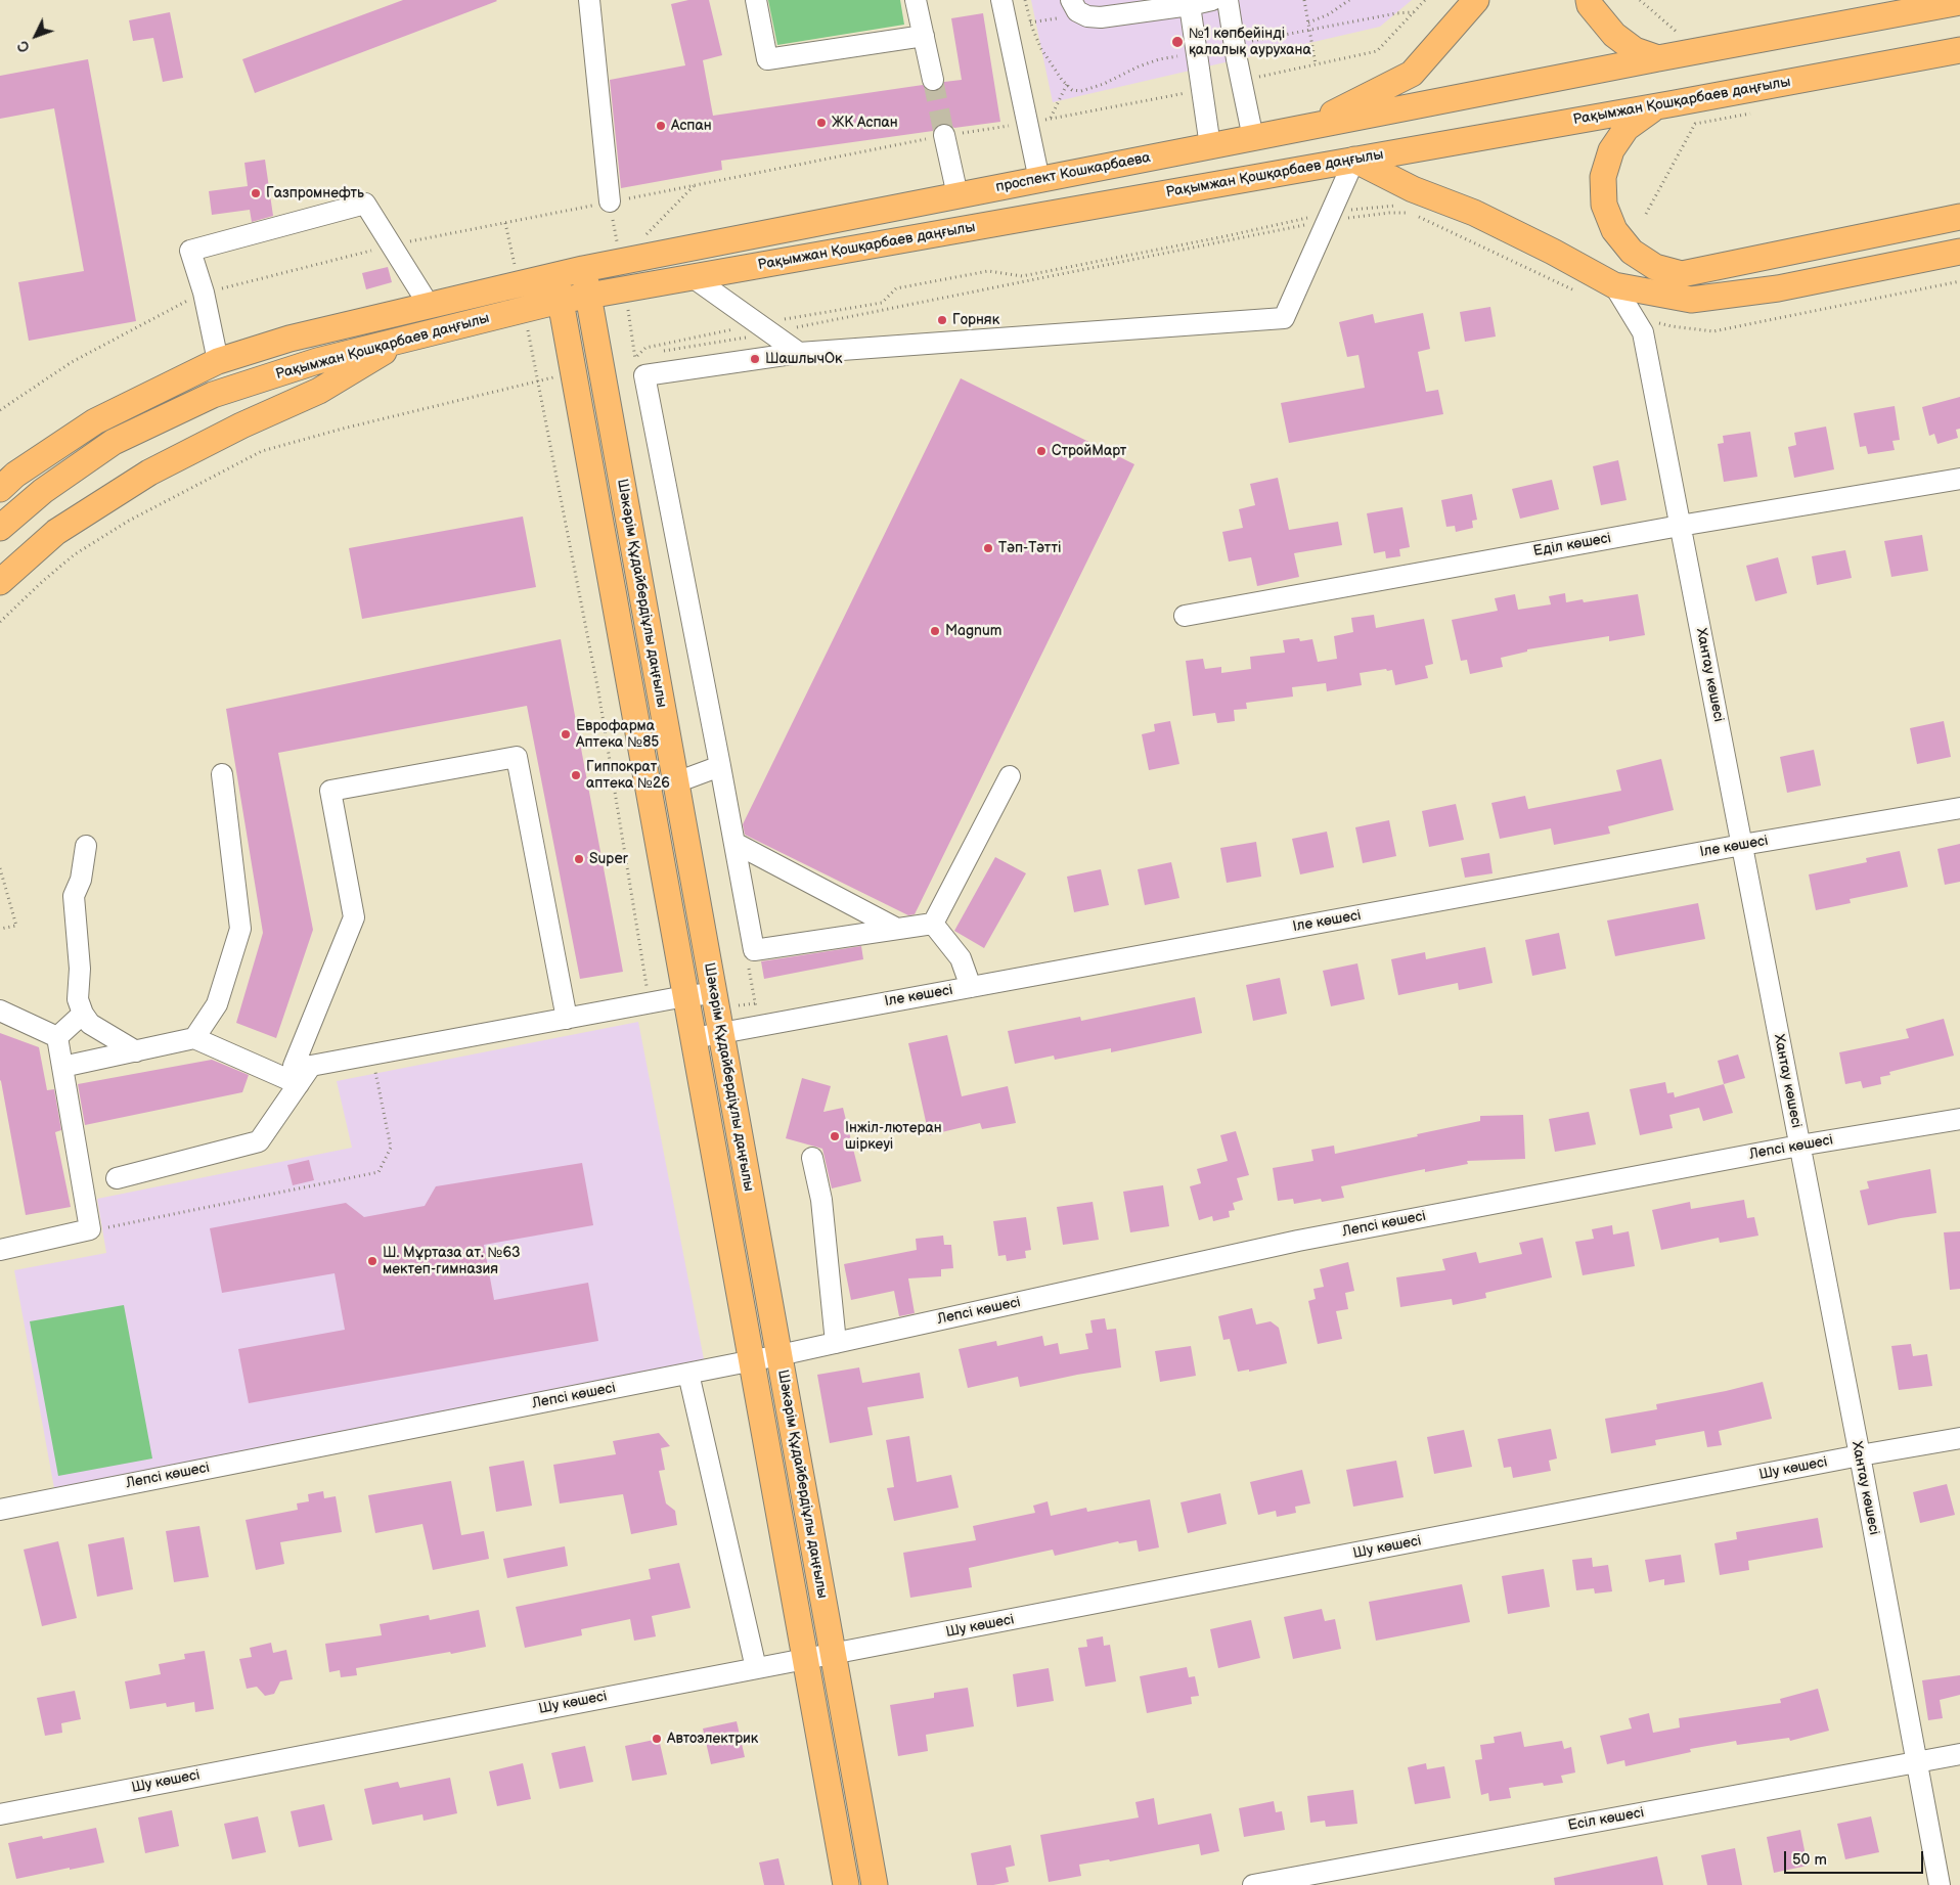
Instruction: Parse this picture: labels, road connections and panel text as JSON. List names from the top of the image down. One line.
{"streets":{"main road":["Рақымжан Қошқарбаев даңғылы","проспект Кошкарбаева","Шәкәрім Құдайбердіұлы даңғылы"],"street":["Еділ көшесі","Хантау көшесі","Іле көшесі","Лепсі көшесі","Шу көшесі","Есіл көшесі"]},"crossings":[["Рақымжан Қошқарбаев даңғылы","проспект Кошкарбаева"],["Рақымжан Қошқарбаев даңғылы","Шәкәрім Құдайбердіұлы даңғылы"],["проспект Кошкарбаева","Шәкәрім Құдайбердіұлы даңғылы"],["Еділ көшесі","Хантау көшесі"],["Шәкәрім Құдайбердіұлы даңғылы","Іле көшесі"],["Шәкәрім Құдайбердіұлы даңғылы","Лепсі көшесі"],["Шәкәрім Құдайбердіұлы даңғылы","Шу көшесі"],["Хантау көшесі","Іле көшесі"],["Хантау көшесі","Лепсі көшесі"],["Хантау көшесі","Шу көшесі"],["Хантау көшесі","Есіл көшесі"]],"places":["№1 көпбейінді қалалық аурухана","ЖК Аспан","Аспан","Газпромнефть","Горняк","ШашлычОк","СтройМарт","Тәп-Тәтті","Magnum","Еврофарма Аптека №85","Гиппократ аптека №26","Super","Інжіл-лютеран шіркеуі","Ш. Мұртаза ат. №63 мектеп-гимназия","Автоэлектрик"],"scale_bar":"50 m","north":"bottom left"}
